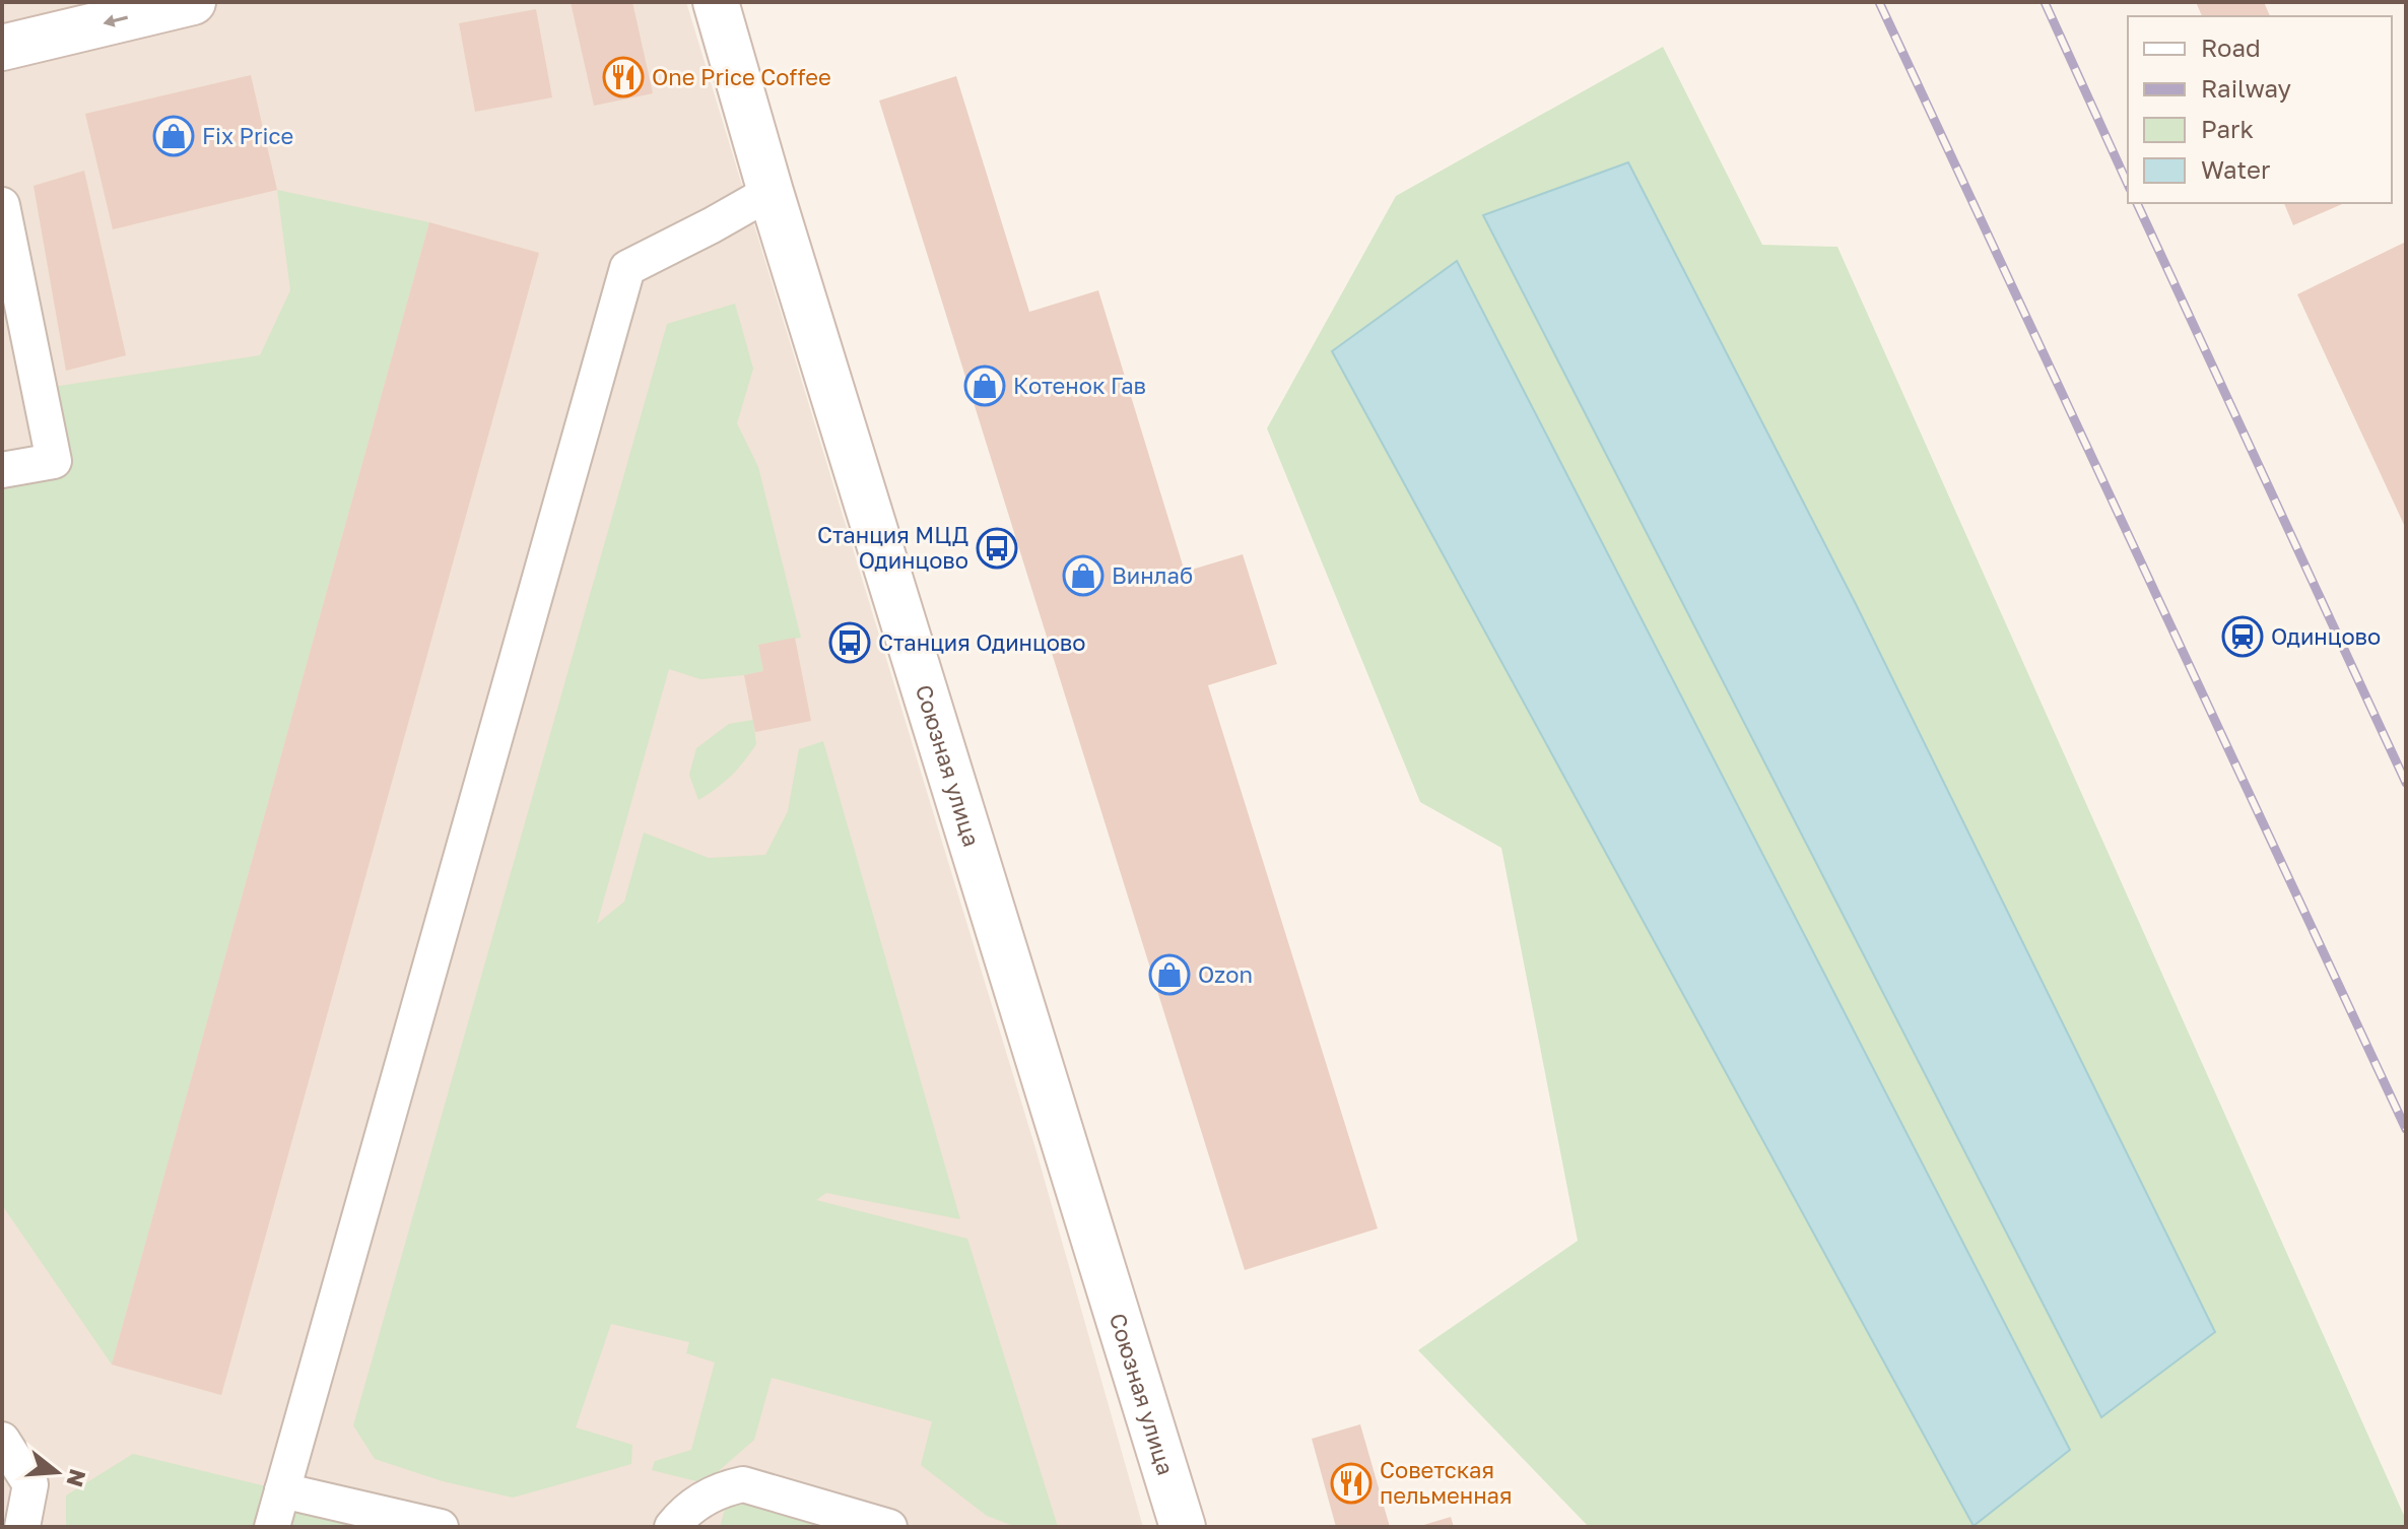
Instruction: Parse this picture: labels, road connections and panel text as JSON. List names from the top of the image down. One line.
{"streets":{"street":["Союзная улица"]},"places":{"restaurant":["One Price Coffee","Советская пельменная"],"shop":["Fix Price","Котенок Гав","Винлаб","Ozon"],"bus stop":["Станция МЦД Одинцово","Станция Одинцово"],"station":["Одинцово"]},"legend":["Road","Railway","Park","Water"],"north":"right"}
